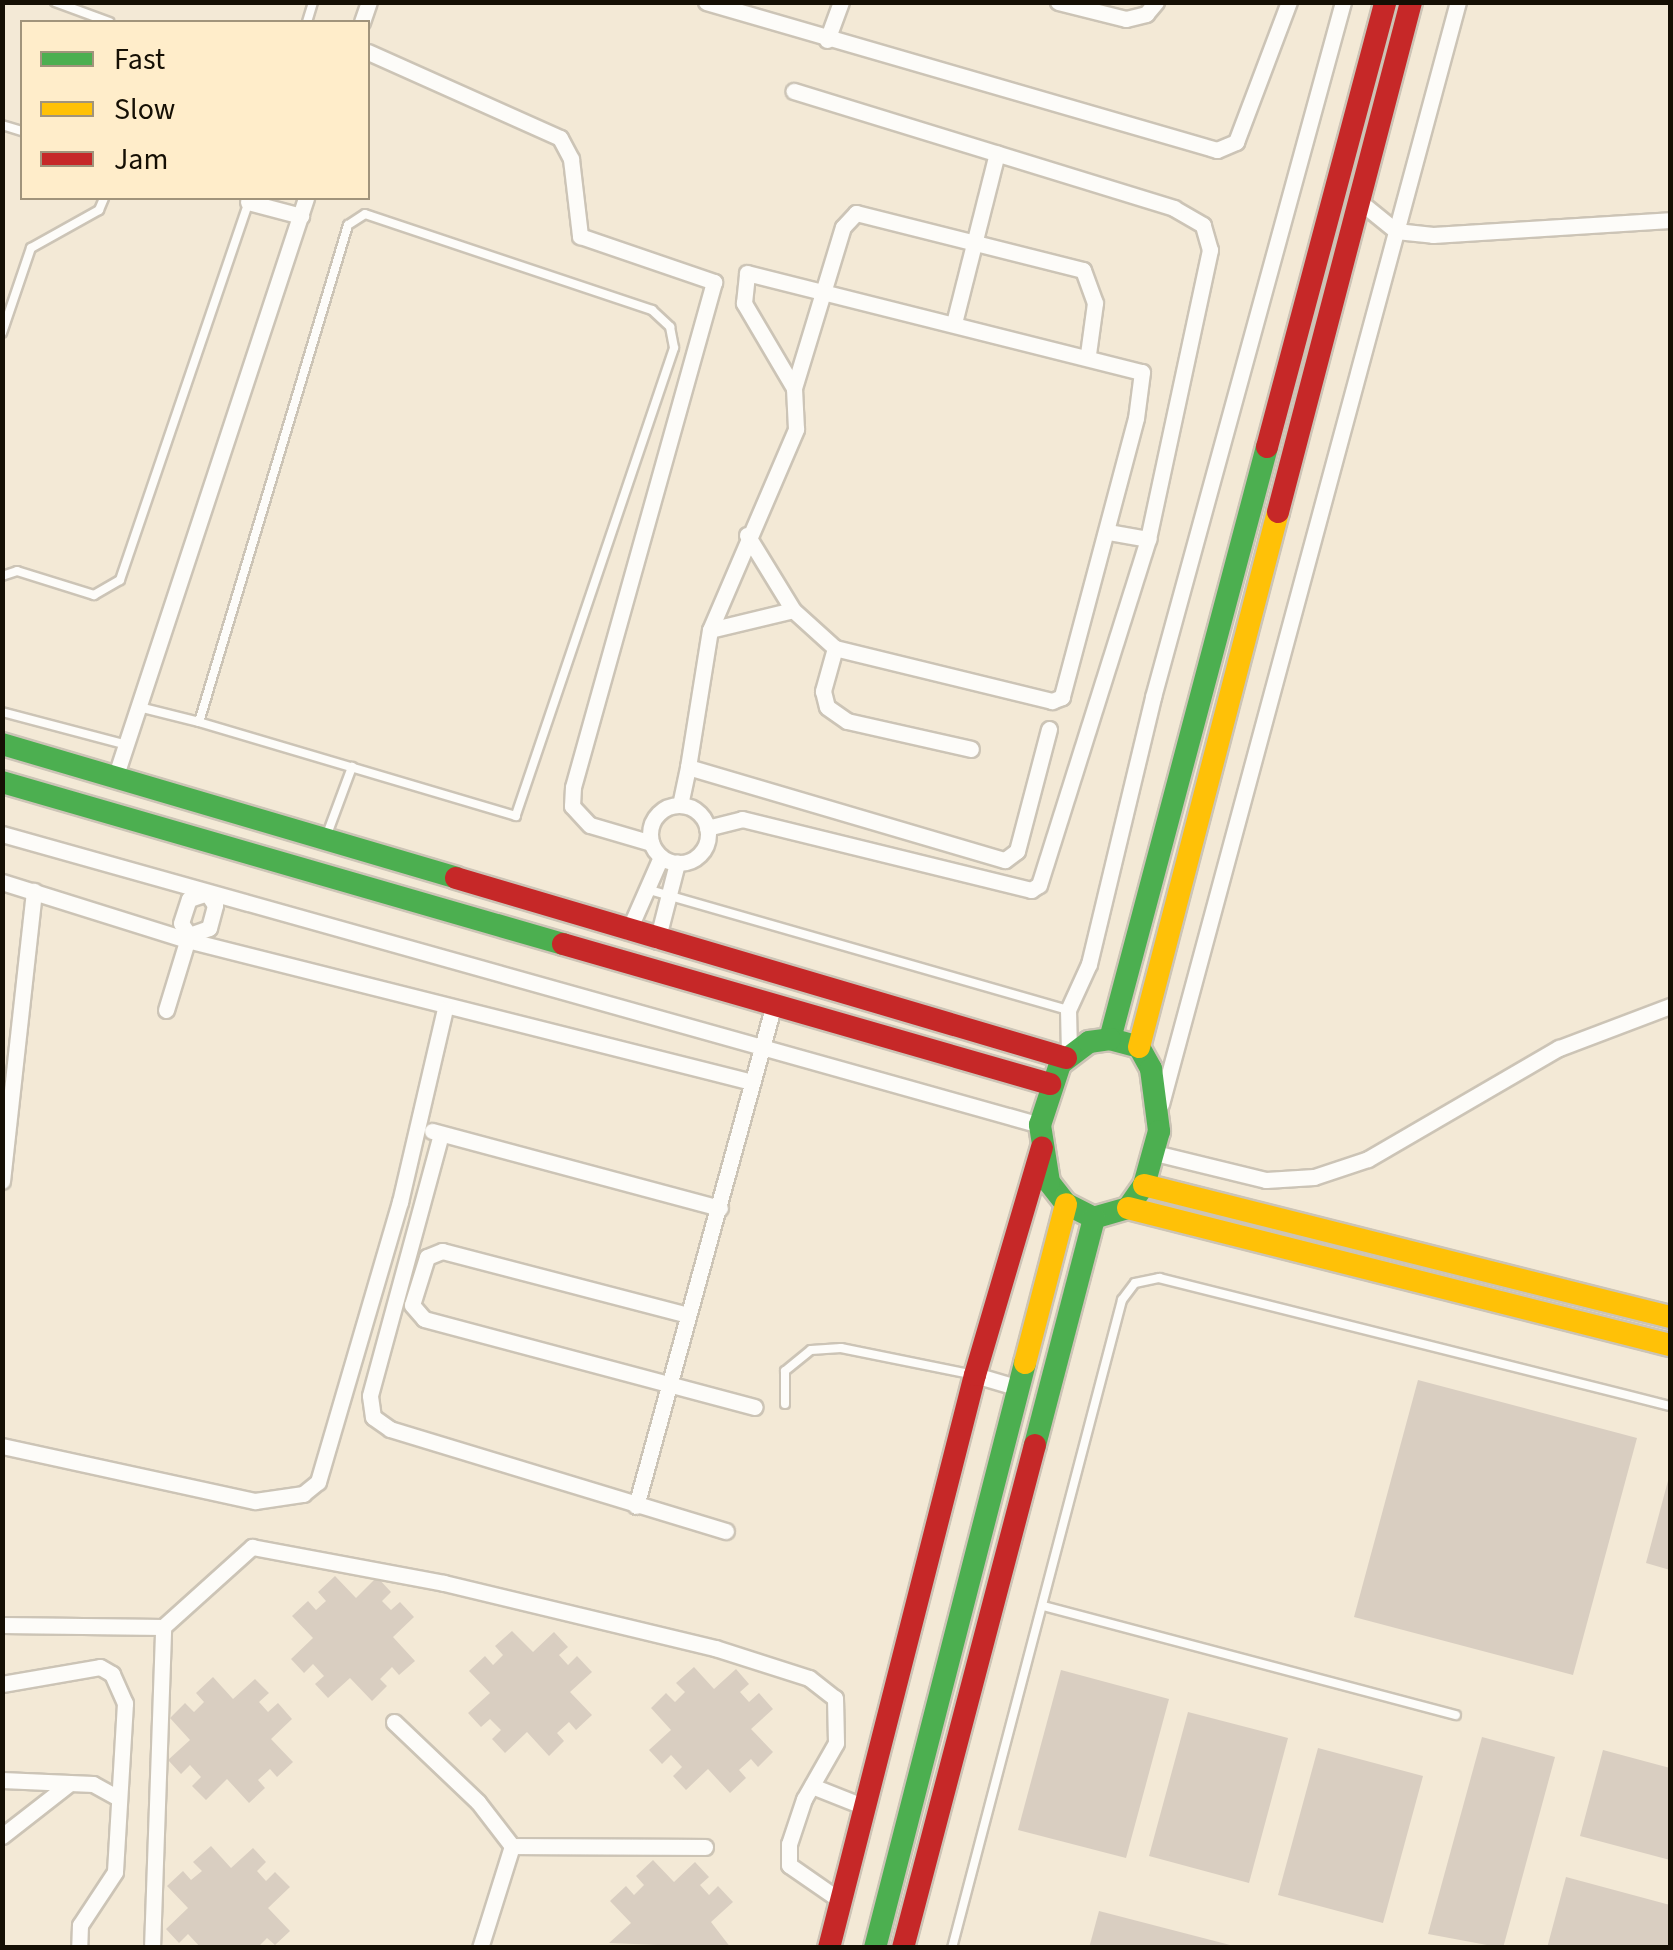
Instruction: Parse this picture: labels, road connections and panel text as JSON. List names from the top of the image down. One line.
{"legend":["Fast","Slow","Jam"]}
